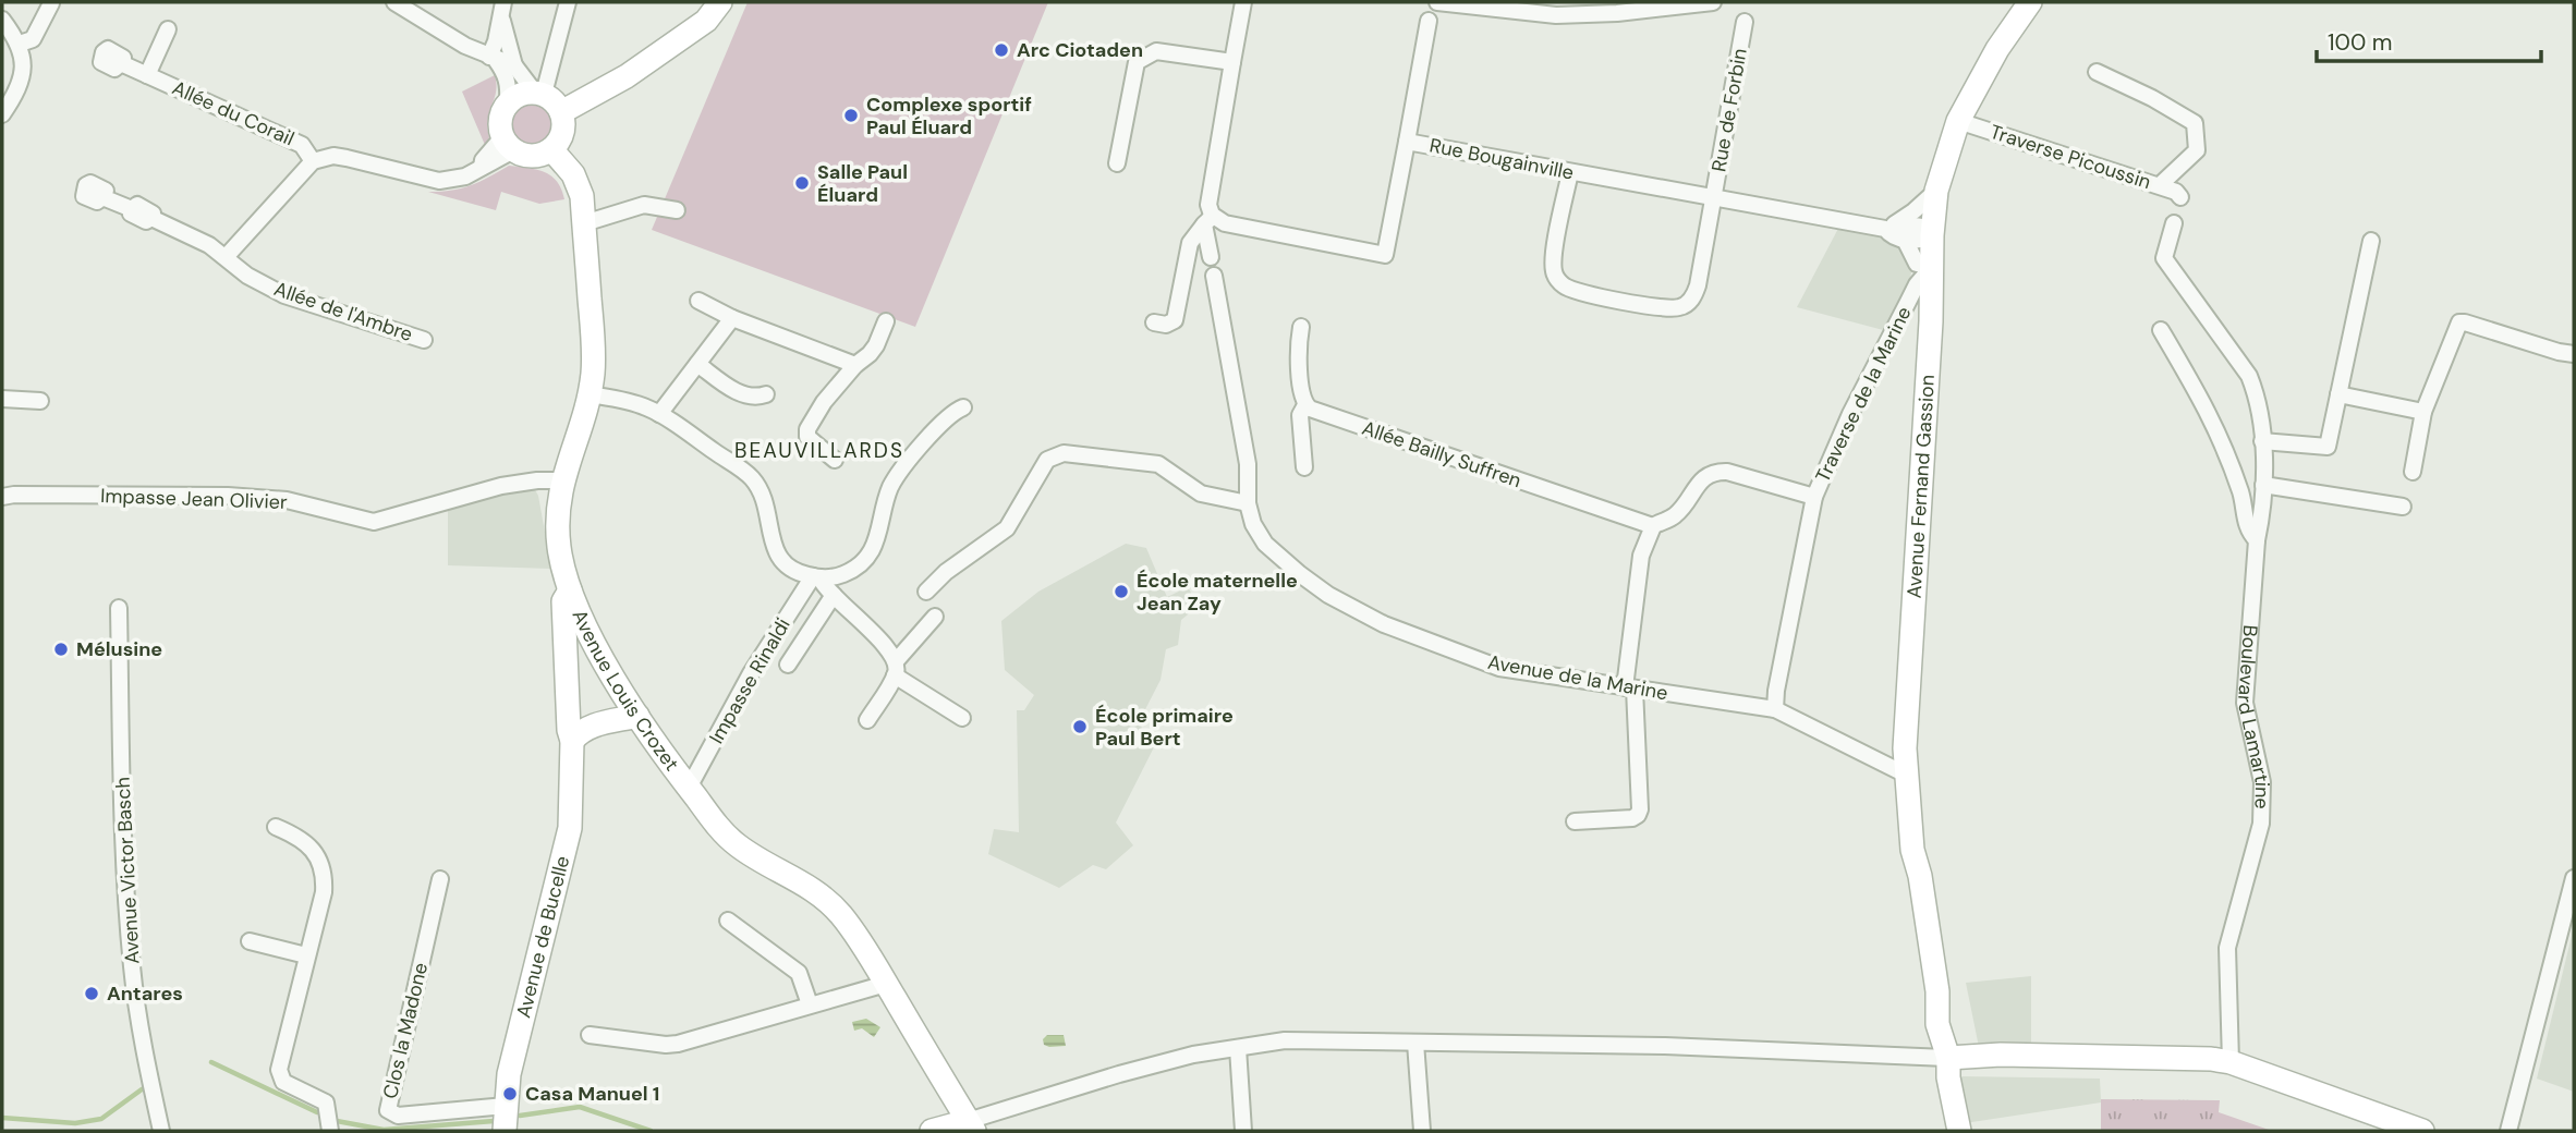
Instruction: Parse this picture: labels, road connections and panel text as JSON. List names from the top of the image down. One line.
{"streets":{"street":["Rue de Forbin","Allée du Corail","Traverse Picoussin","Rue Bougainville","Allée de l'Ambre","Traverse de la Marine","Allée Bailly Suffren","Avenue Fernand Gassion","Impasse Jean Olivier","Avenue de la Marine","Impasse Rinaldi","Avenue Louis Crozet","Boulevard Lamartine","Avenue Victor Basch","Avenue de Bucelle","Clos la Madone"]},"crossings":[["Rue de Forbin","Rue Bougainville"],["Traverse Picoussin","Avenue Fernand Gassion"],["Rue Bougainville","Traverse de la Marine"],["Rue Bougainville","Avenue Fernand Gassion"],["Traverse de la Marine","Avenue Fernand Gassion"],["Traverse de la Marine","Avenue de la Marine"],["Avenue Fernand Gassion","Avenue de la Marine"],["Impasse Jean Olivier","Avenue Louis Crozet"],["Impasse Rinaldi","Avenue Louis Crozet"],["Avenue Louis Crozet","Avenue de Bucelle"],["Avenue de Bucelle","Clos la Madone"]],"districts":["BEAUVILLARDS"],"places":["Arc Ciotaden","Complexe sportif Paul Éluard","Salle Paul Éluard","École maternelle Jean Zay","Mélusine","École primaire Paul Bert","Antares","Casa Manuel 1"],"scale_bar":"100 m"}
